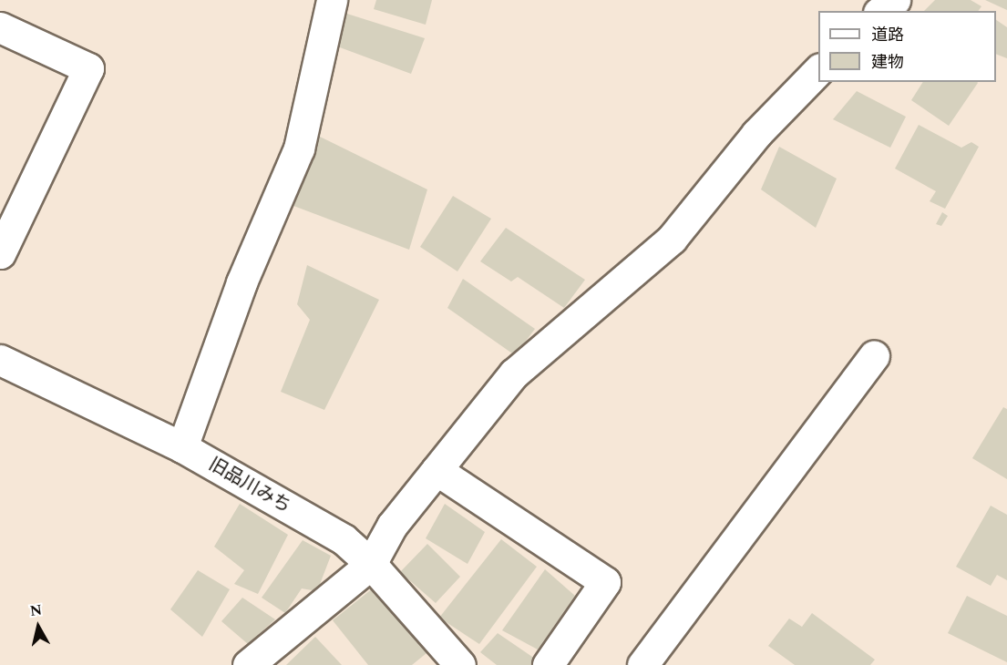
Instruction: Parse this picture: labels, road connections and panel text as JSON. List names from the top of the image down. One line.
{"streets":{"street":["旧品川みち"]},"legend":["道路","建物"],"north":"top"}
